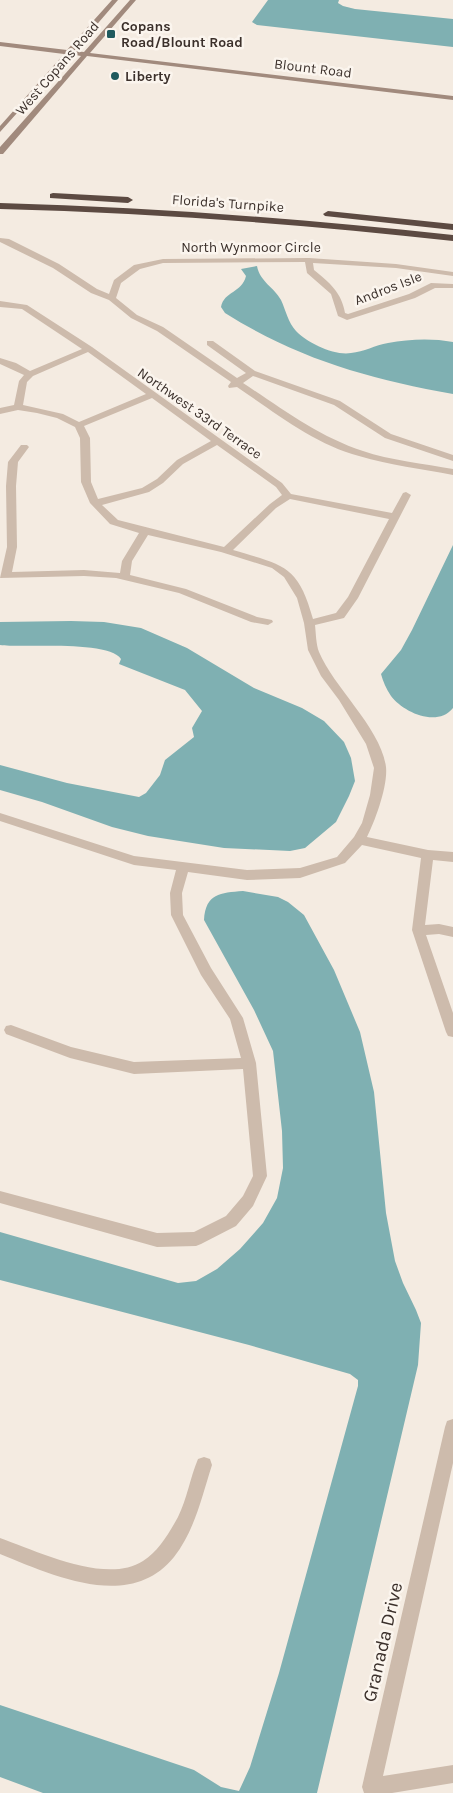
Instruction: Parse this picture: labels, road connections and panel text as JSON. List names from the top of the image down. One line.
{"streets":{"highway":["Florida's Turnpike"],"main road":["West Copans Road","Blount Road"],"street":["North Wynmoor Circle","Andros Isle","Northwest 33rd Terrace","Granada Drive"]},"crossings":[["West Copans Road","Blount Road"],["North Wynmoor Circle","Andros Isle"]],"places":{"transit":["Copans Road/Blount Road"],"other":["Liberty"]}}
